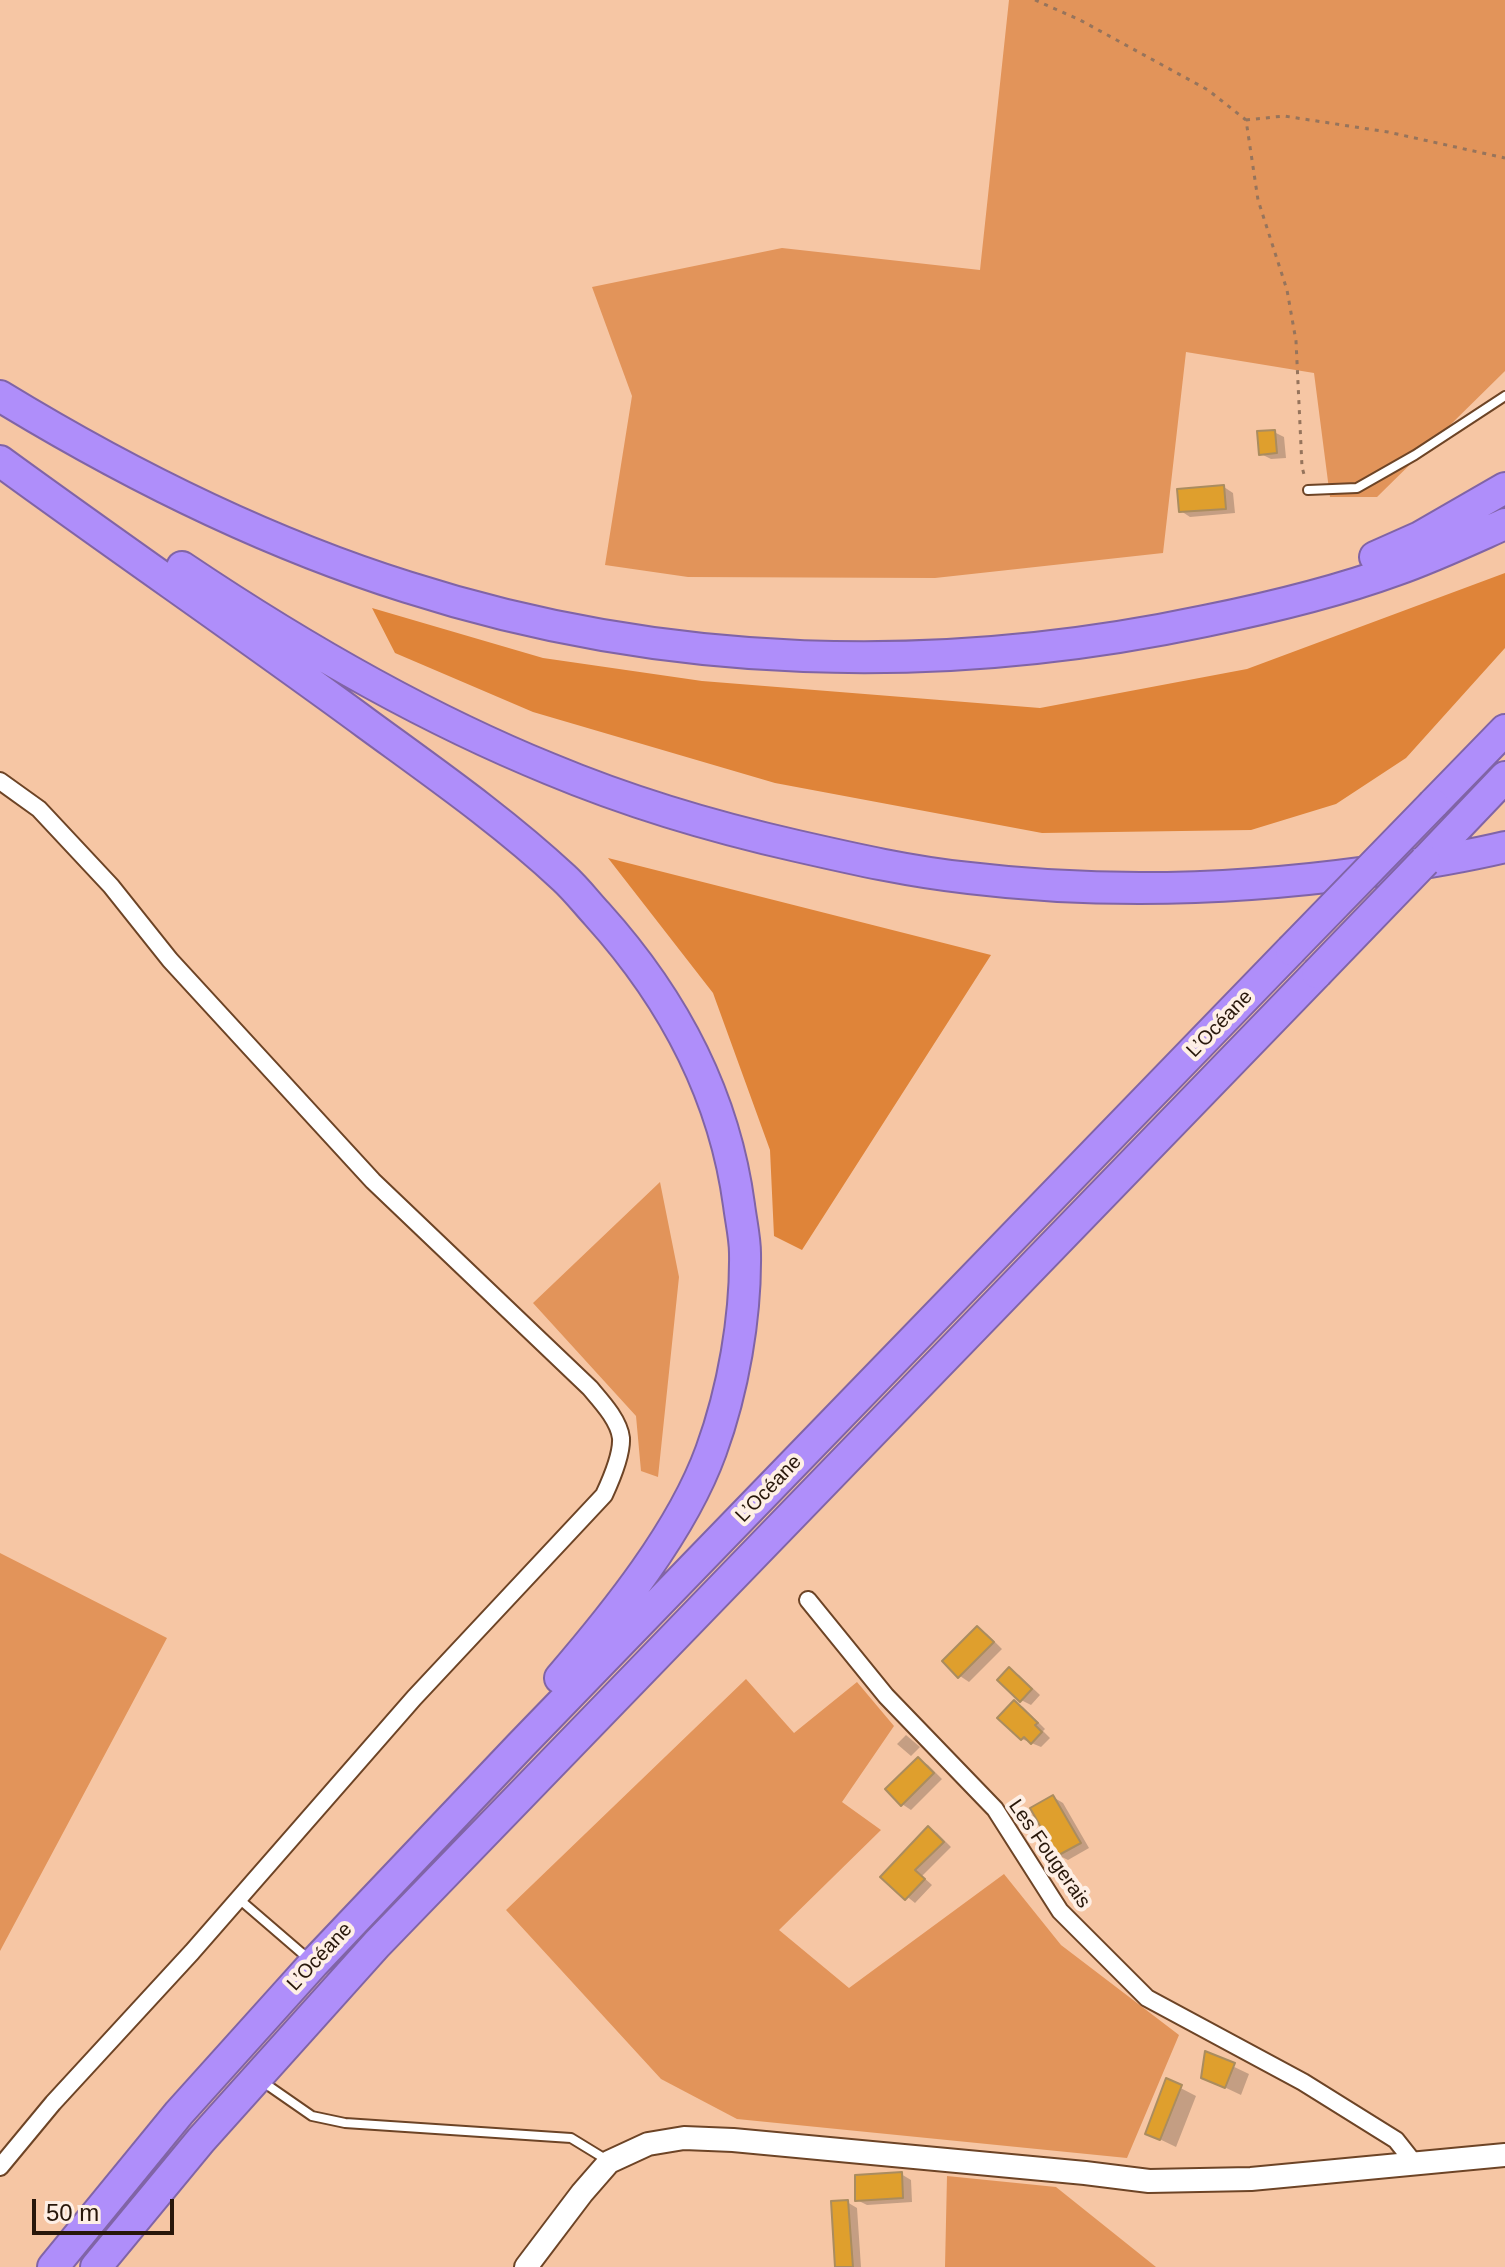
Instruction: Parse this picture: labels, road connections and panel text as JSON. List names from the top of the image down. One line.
{"streets":{"highway":["L’Océane"],"street":["Les Fougerais"]},"scale_bar":"50 m"}
